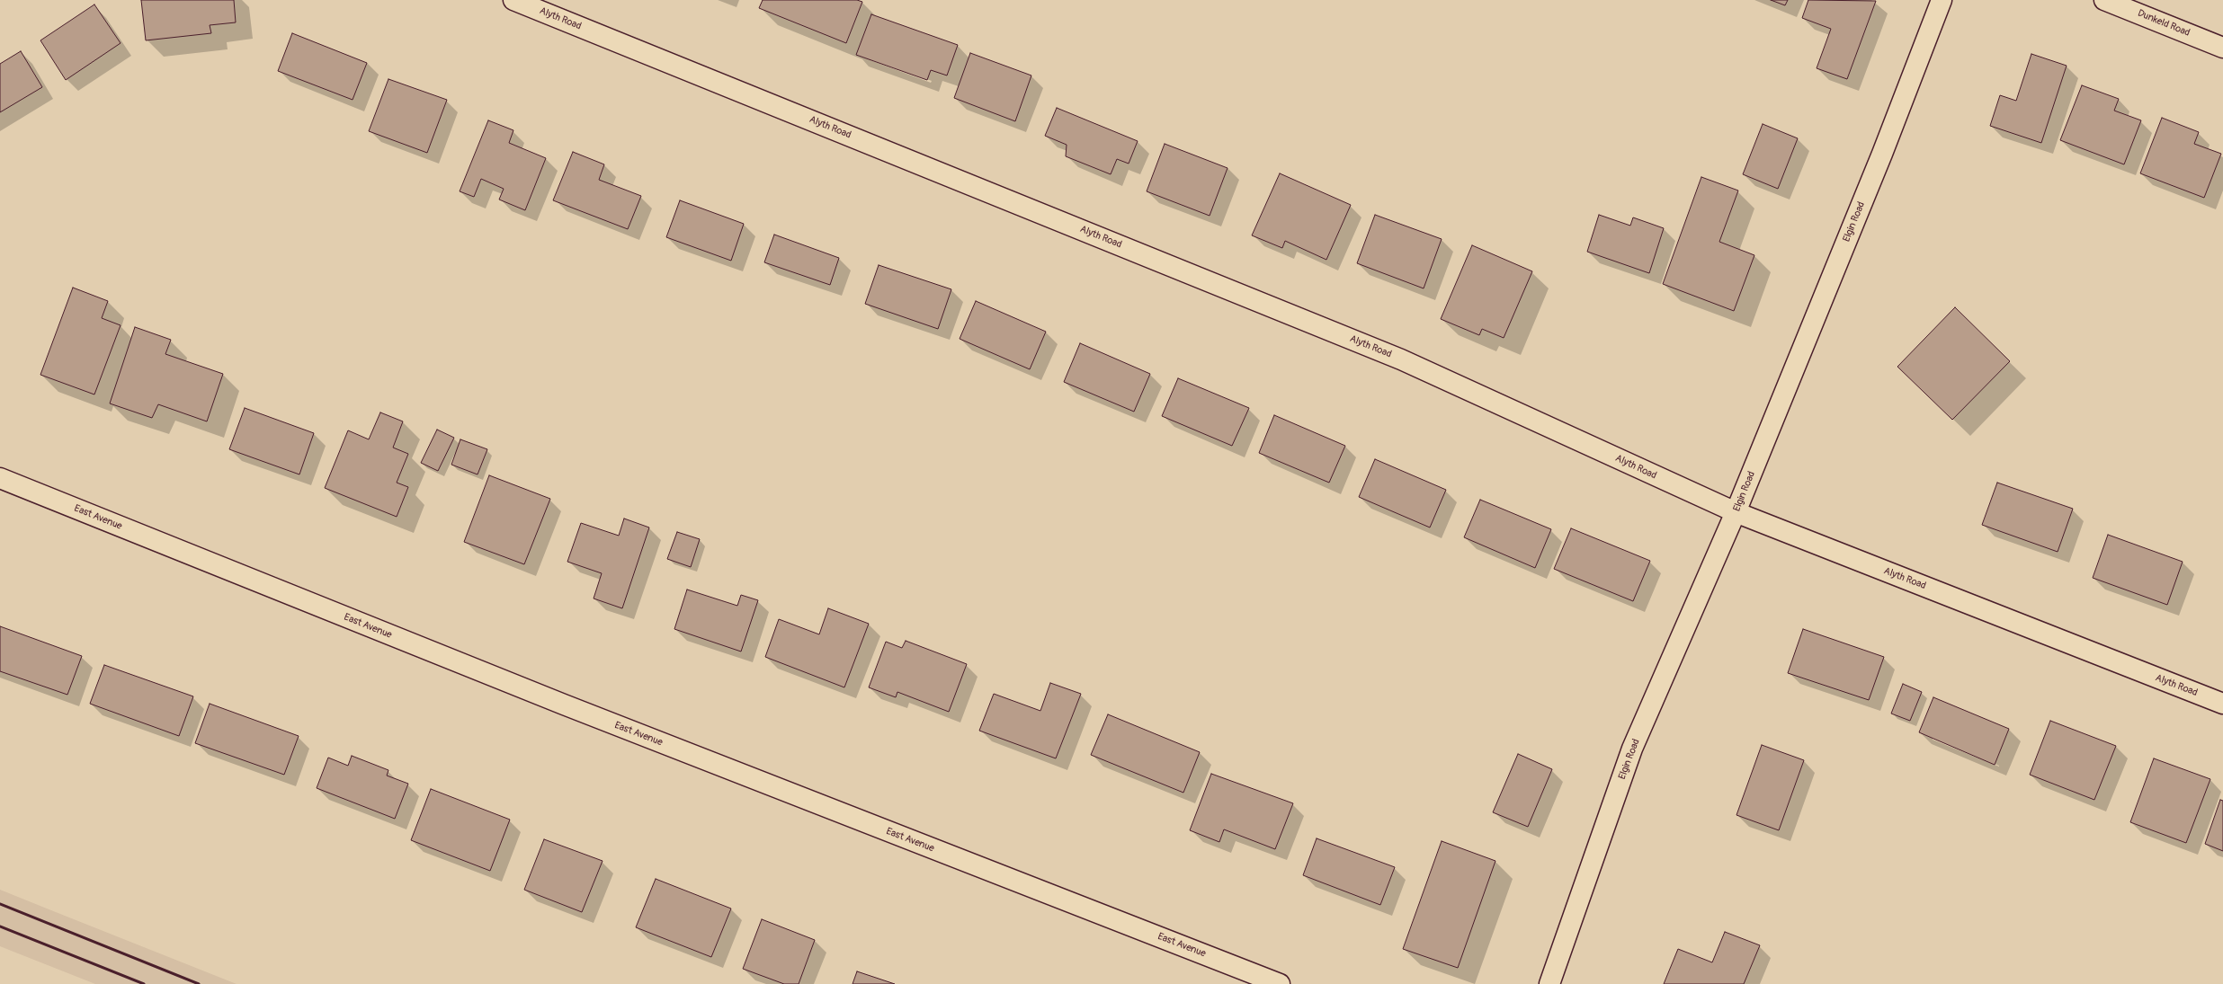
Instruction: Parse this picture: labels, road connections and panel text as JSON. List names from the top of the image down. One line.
{"streets":{"street":["Alyth Road","Dunkeld Road","Elgin Road","East Avenue"]},"crossings":[["Alyth Road","Elgin Road"]]}
